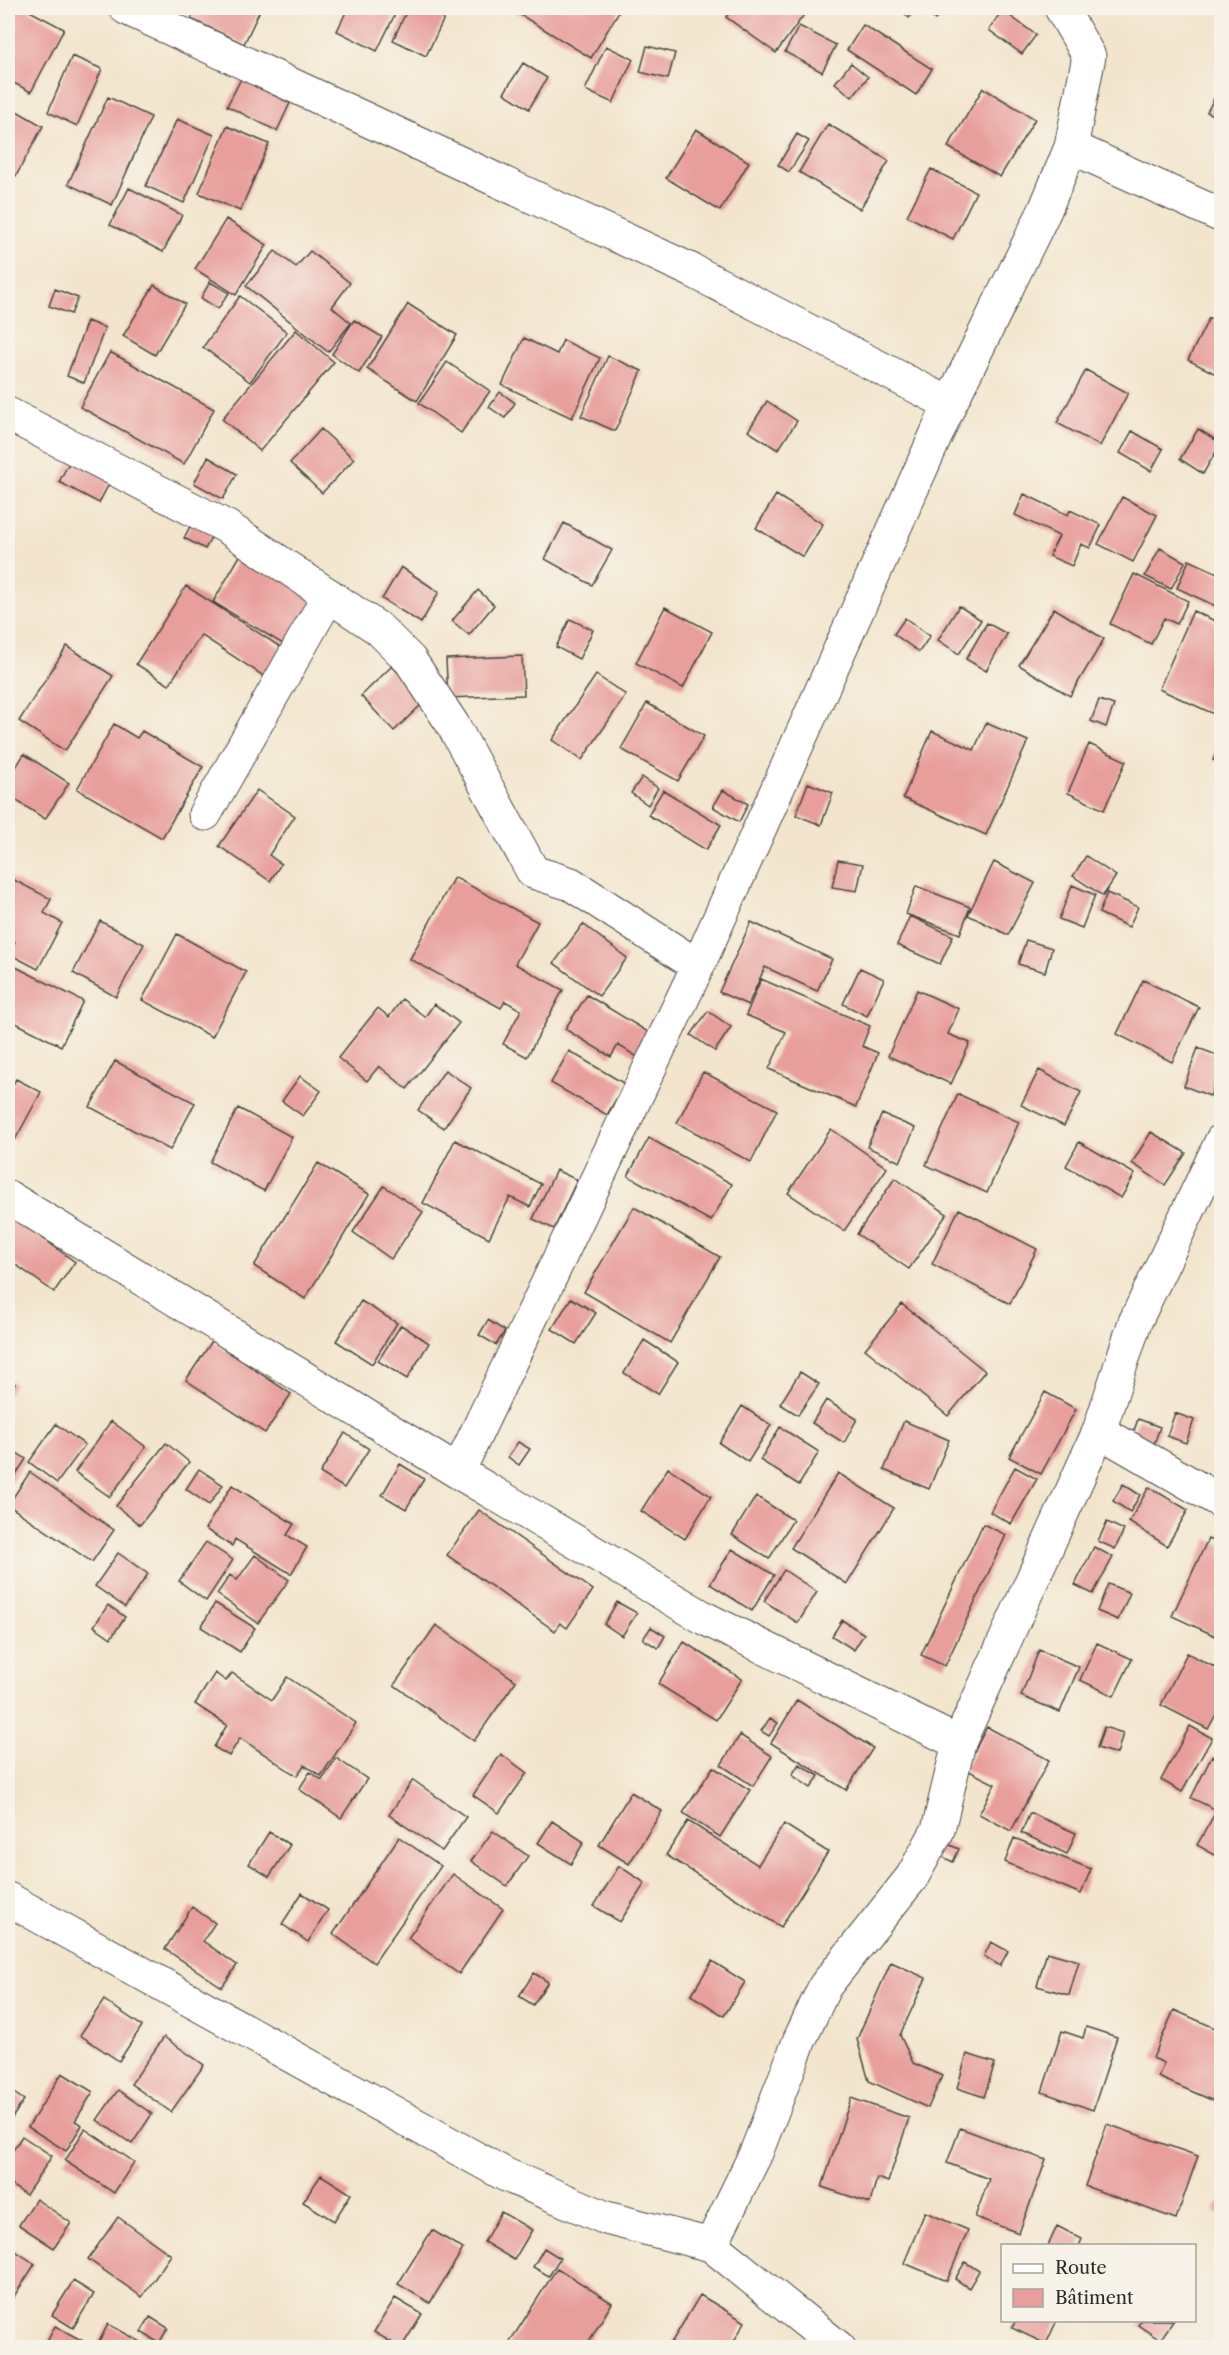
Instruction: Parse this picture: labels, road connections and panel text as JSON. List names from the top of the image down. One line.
{"legend":["Route","Bâtiment"]}
